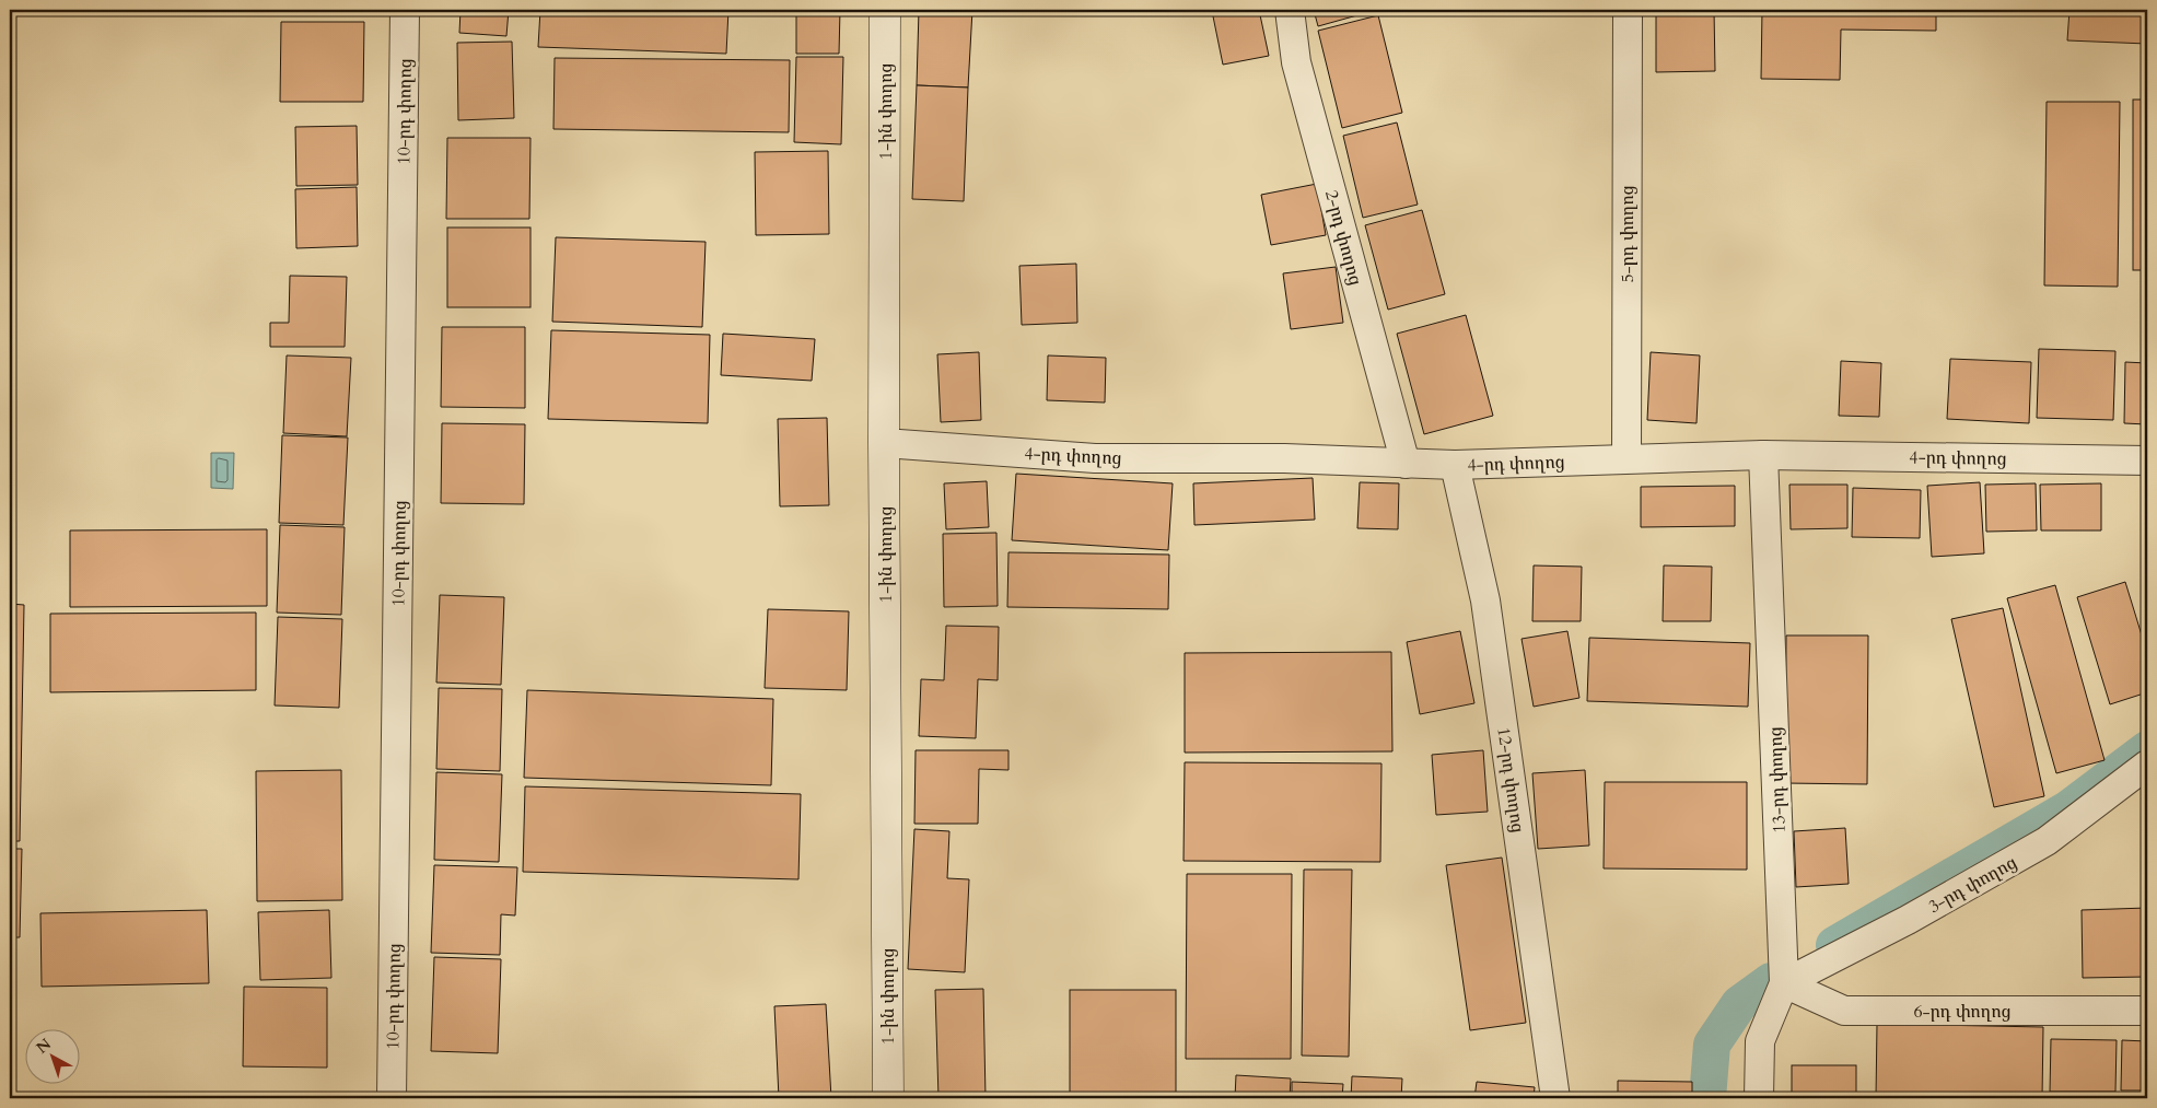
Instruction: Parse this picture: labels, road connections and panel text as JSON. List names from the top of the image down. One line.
{"streets":{"main road":["1-ին փողոց"],"street":["10-րդ փողոց","5-րդ փողոց","2-րդ փողոց","4-րդ փողոց","12-րդ փողոց","13-րդ փողոց","3-րդ փողոց","6-րդ փողոց"]},"crossings":[["1-ին փողոց","4-րդ փողոց"],["5-րդ փողոց","4-րդ փողոց"],["2-րդ փողոց","4-րդ փողոց"],["4-րդ փողոց","12-րդ փողոց"],["4-րդ փողոց","13-րդ փողոց"],["13-րդ փողոց","3-րդ փողոց"],["13-րդ փողոց","6-րդ փողոց"],["3-րդ փողոց","6-րդ փողոց"]],"north":"top left"}
